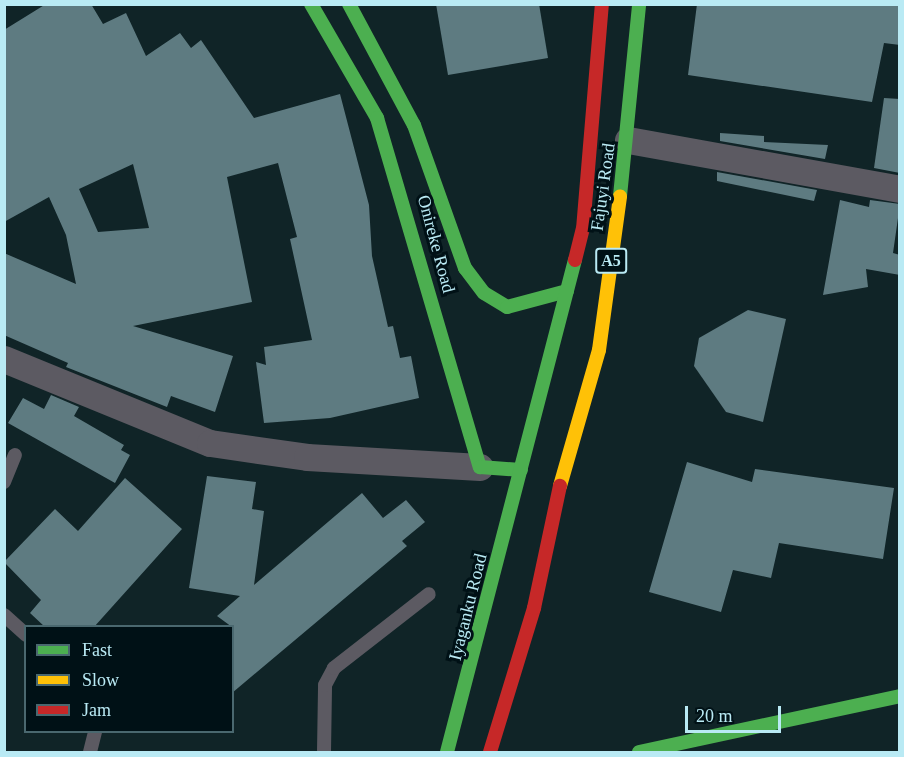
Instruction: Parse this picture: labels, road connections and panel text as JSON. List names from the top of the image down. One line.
{"streets":{"main road":["Fajuyi Road","Onireke Road","A5","Iyaganku Road"]},"crossings":[["Fajuyi Road","Onireke Road"],["Fajuyi Road","Iyaganku Road"]],"legend":["Fast","Slow","Jam"],"scale_bar":"20 m"}
